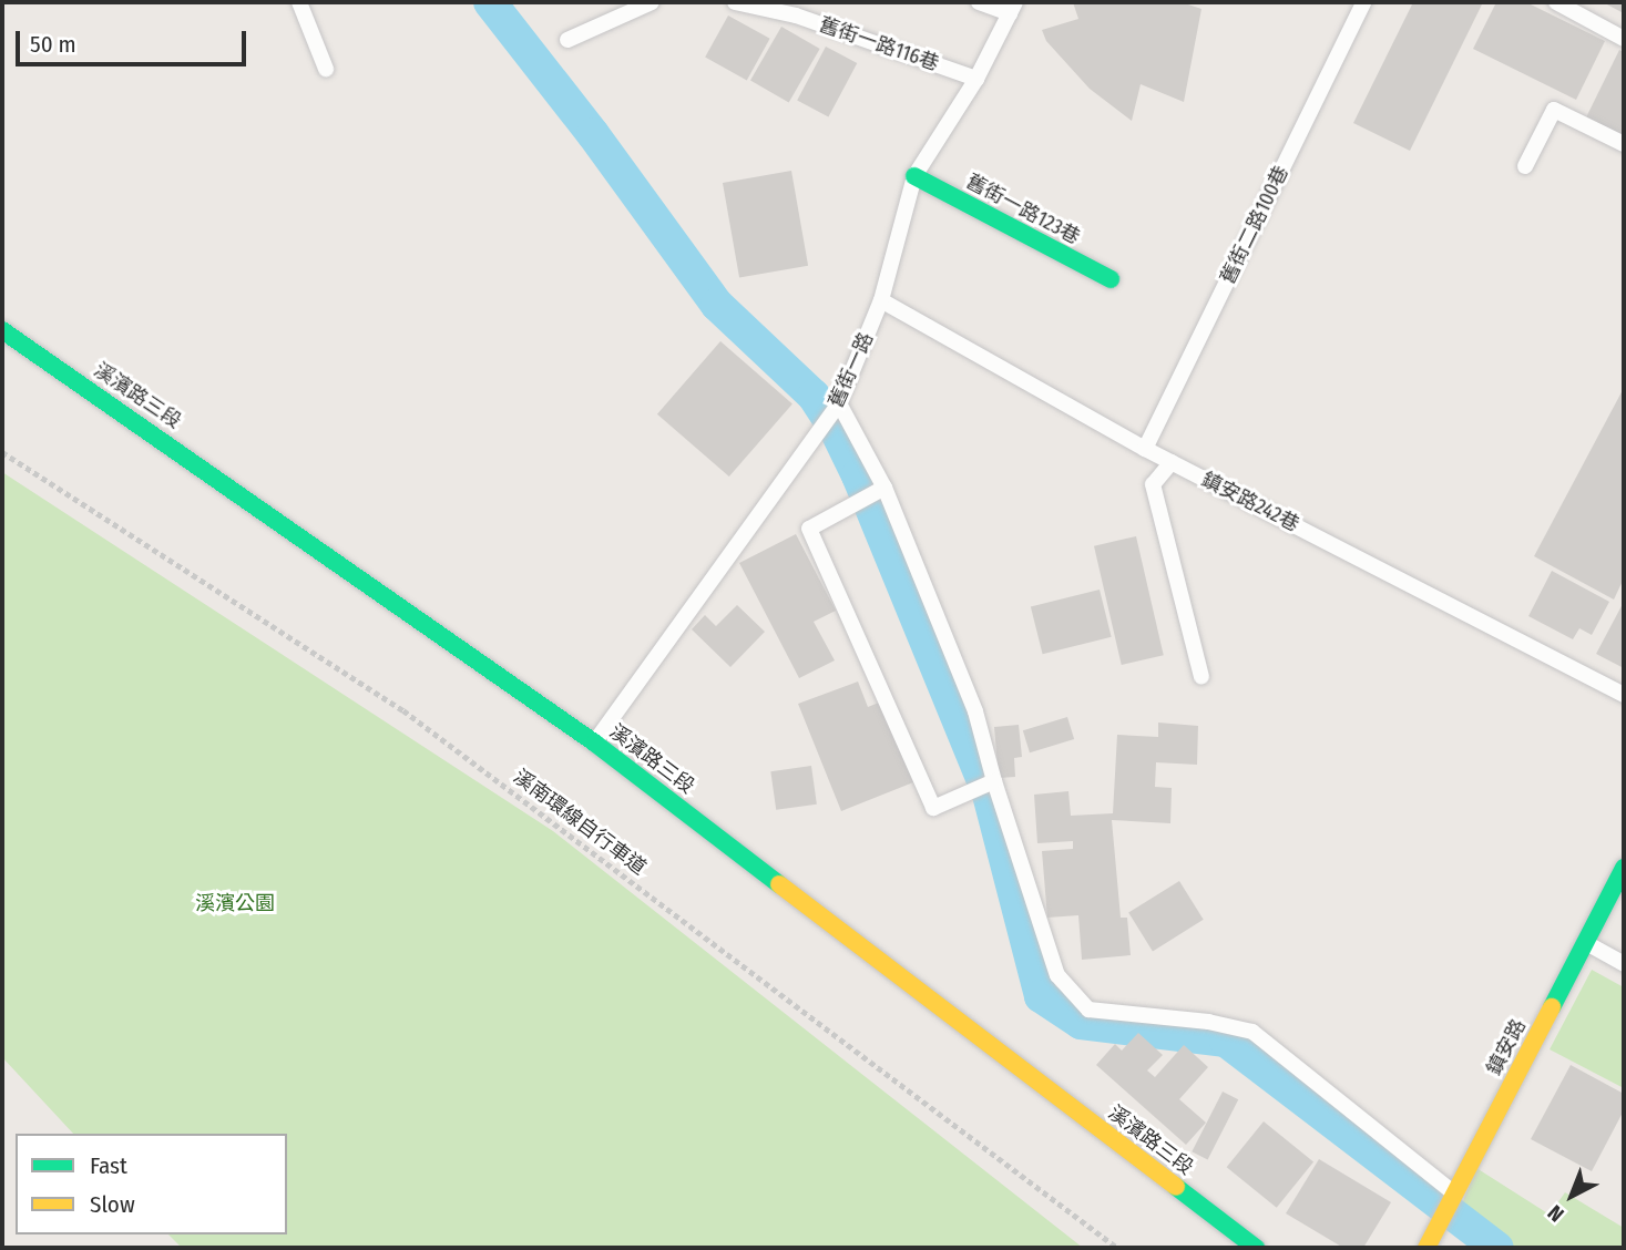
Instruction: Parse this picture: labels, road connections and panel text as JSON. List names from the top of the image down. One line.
{"streets":{"street":["舊街一路123巷","溪濱路三段","鎮安路"],"lane":["舊街一路116巷","舊街二路100巷","舊街一路","鎮安路242巷"],"path":["溪南環線自行車道"]},"crossings":[["舊街一路116巷","舊街一路"],["舊街一路123巷","舊街一路"],["舊街二路100巷","鎮安路242巷"],["舊街一路","溪濱路三段"],["舊街一路","鎮安路242巷"]],"parks":["溪濱公園"],"legend":["Fast","Slow"],"scale_bar":"50 m","north":"bottom left"}
